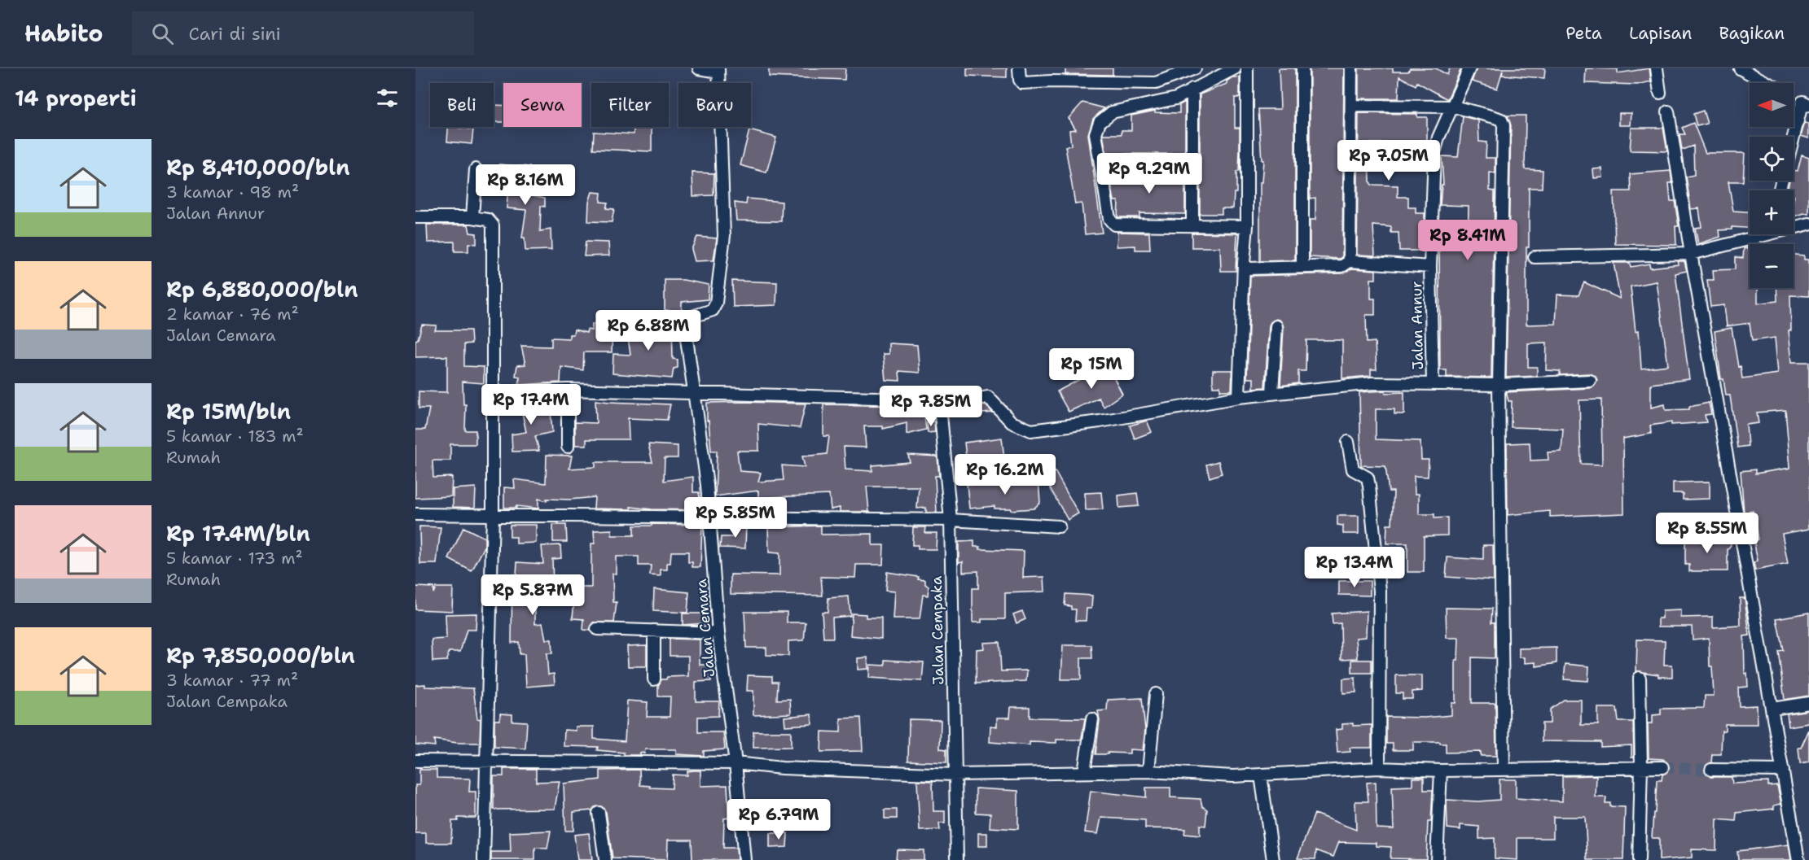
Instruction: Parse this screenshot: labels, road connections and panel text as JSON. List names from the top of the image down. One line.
{"streets":{"street":["Jalan Annur","Jalan Cemara","Jalan Cempaka"]},"north":"left","page":{"header":"Habito","search":"Cari di sini","nav":["Peta","Lapisan","Bagikan"],"heading":"14 properti","map_buttons":["+","−"],"chip":["Beli","Sewa","Filter","Baru"],"list":[{"name":"Rp 8,410,000/bln","note":"3 kamar · 98 m² · Jalan Annur"},{"name":"Rp 6,880,000/bln","note":"2 kamar · 76 m² · Jalan Cemara"},{"name":"Rp 15M/bln","note":"5 kamar · 183 m² · Rumah"},{"name":"Rp 17.4M/bln","note":"5 kamar · 173 m² · Rumah"},{"name":"Rp 7,850,000/bln","note":"3 kamar · 77 m² · Jalan Cempaka"}],"price":["Rp 7.05M","Rp 9.29M","Rp 8.16M","Rp 8.41M","Rp 6.88M","Rp 15M","Rp 17.4M","Rp 7.85M","Rp 16.2M","Rp 5.85M","Rp 8.55M","Rp 13.4M","Rp 5.87M","Rp 6.79M"]}}
